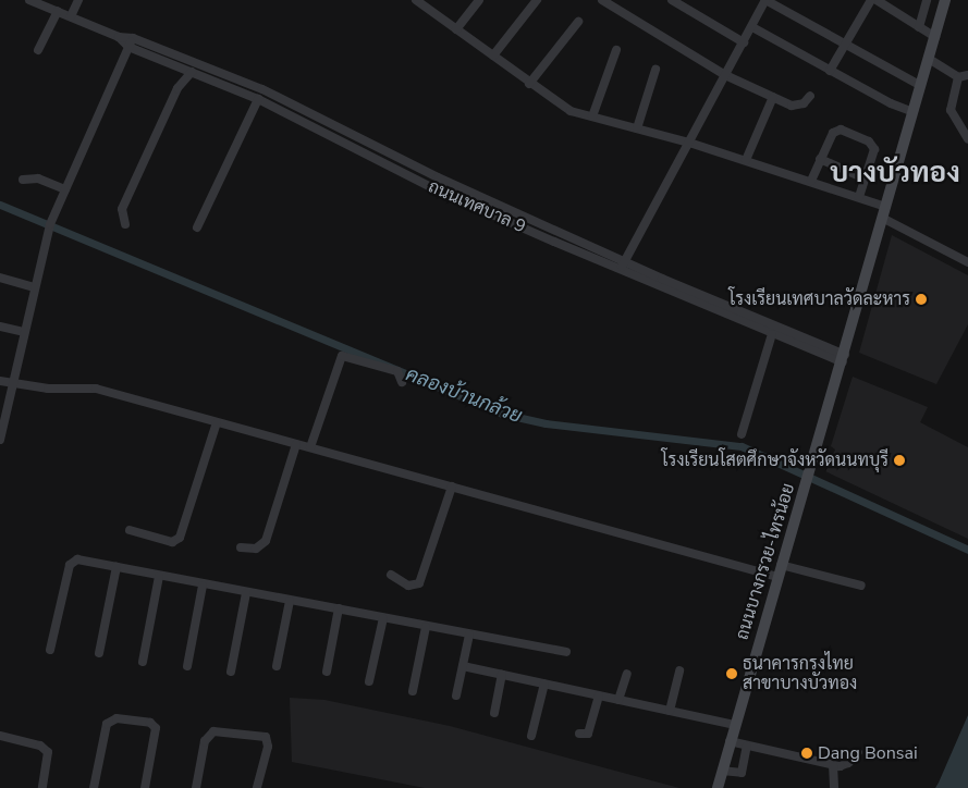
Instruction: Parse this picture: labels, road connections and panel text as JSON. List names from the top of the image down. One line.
{"streets":{"main road":["ถนนบางกรวย-ไทรน้อย"],"street":["ถนนเทศบาล 9"]},"crossings":[["ถนนเทศบาล 9","ถนนบางกรวย-ไทรน้อย"]],"districts":["บางบัวทอง"],"water":["คลองบ้านกล้วย"],"places":["โรงเรียนเทศบาลวัดละหาร","โรงเรียนโสตศึกษาจังหวัดนนทบุรี","ธนาคารกรุงไทย สาขาบางบัวทอง","Dang Bonsai"]}
